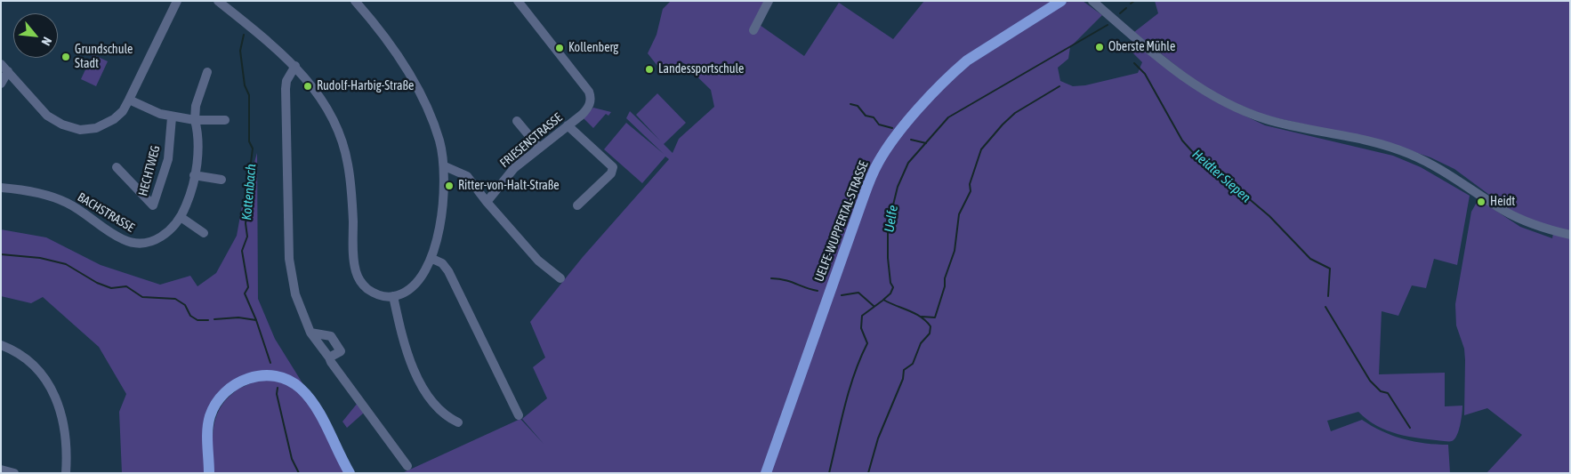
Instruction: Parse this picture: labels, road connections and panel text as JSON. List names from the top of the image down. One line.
{"streets":{"main road":["UELFE-WUPPERTAL-STRASSE"],"street":["FRIESENSTRASSE","HECHTWEG","BACHSTRASSE"]},"water":["Heidter Siepen","Kottenbach","Uelfe"],"places":["Oberste Mühle","Kollenberg","Grundschule Stadt","Landessportschule","Rudolf-Harbig-Straße","Ritter-von-Halt-Straße","Heidt"],"north":"bottom right"}
